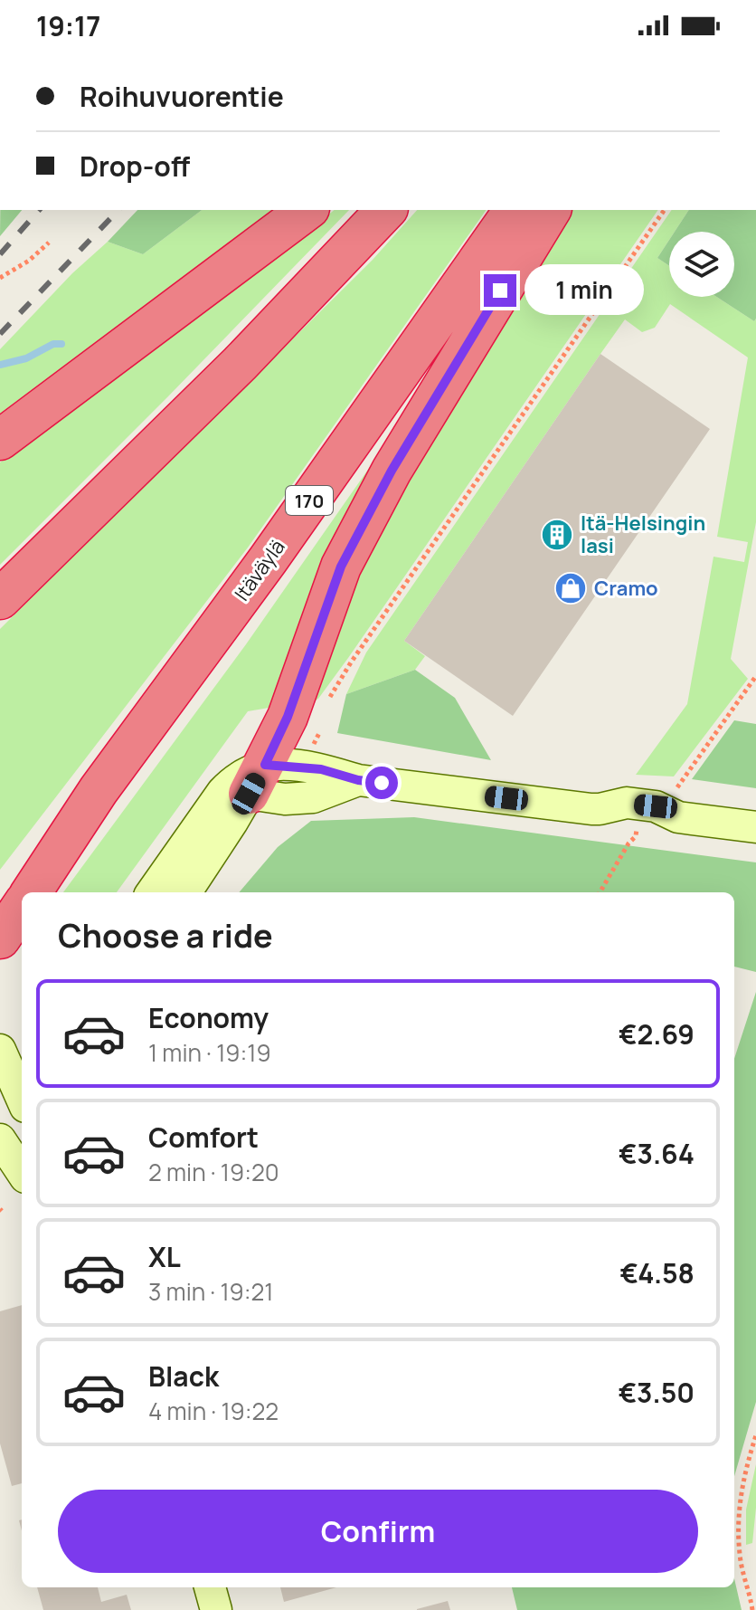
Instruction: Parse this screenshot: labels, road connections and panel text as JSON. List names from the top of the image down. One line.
{"streets":{"highway":["170","Itäväylä"]},"places":{"building":["Itä-Helsingin lasi"],"shop":["Cramo"]},"page":{"status":"19:17","banner":["Roihuvuorentie","Drop-off"],"bubble":"1 min","heading":"Choose a ride","list":[{"name":"Economy","note":"1 min · 19:19","value":"€2.69"},{"name":"Comfort","note":"2 min · 19:20","value":"€3.64"},{"name":"XL","note":"3 min · 19:21","value":"€4.58"},{"name":"Black","note":"4 min · 19:22","value":"€3.50"}],"buttons":"Confirm"}}
